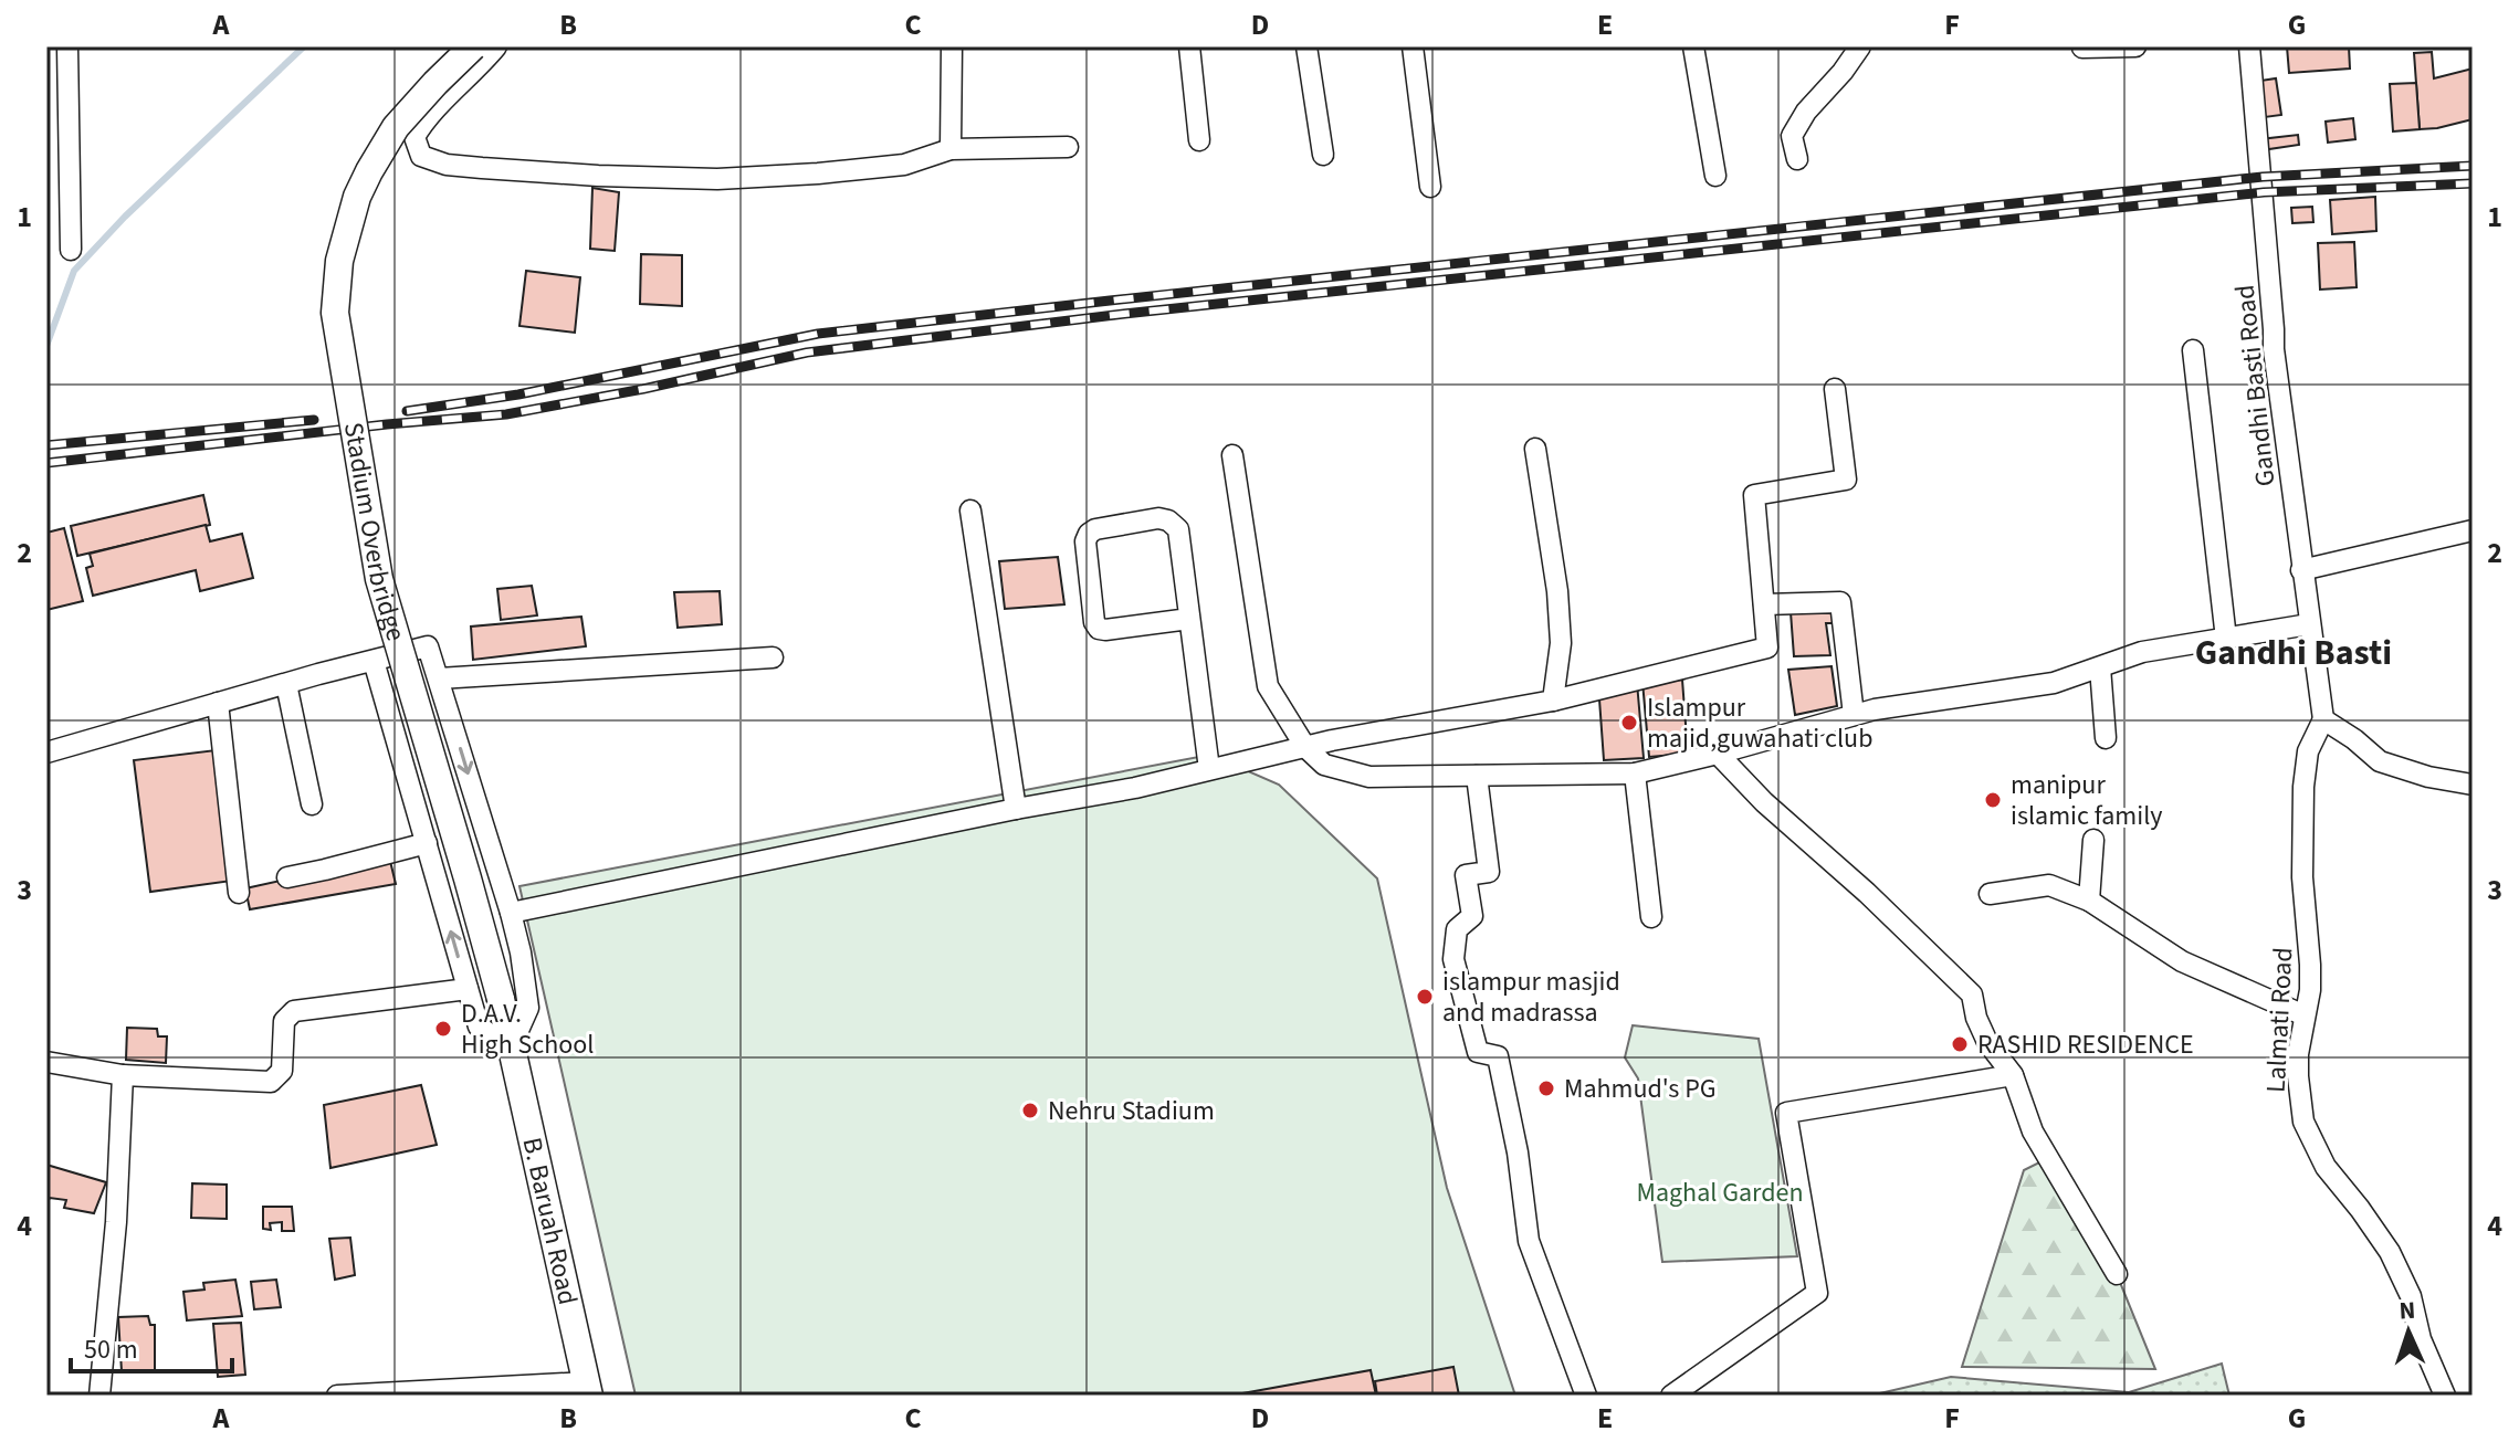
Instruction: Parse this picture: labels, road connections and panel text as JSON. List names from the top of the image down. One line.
{"streets":{"main road":["Stadium Overbridge","B. Baruah Road"],"street":["Gandhi Basti Road","Lalmati Road"]},"crossings":[["Gandhi Basti Road","Lalmati Road"],["Stadium Overbridge","B. Baruah Road"]],"districts":["Gandhi Basti"],"parks":["Maghal Garden"],"places":["Islampur majid,guwahati club","manipur islamic family","islampur masjid and madrassa","D.A.V. High School","RASHID RESIDENCE","Mahmud's PG","Nehru Stadium"],"scale_bar":"50 m","north":"top","grid":{"columns":["A","B","C","D","E","F","G"],"rows":["1","2","3","4"]}}
